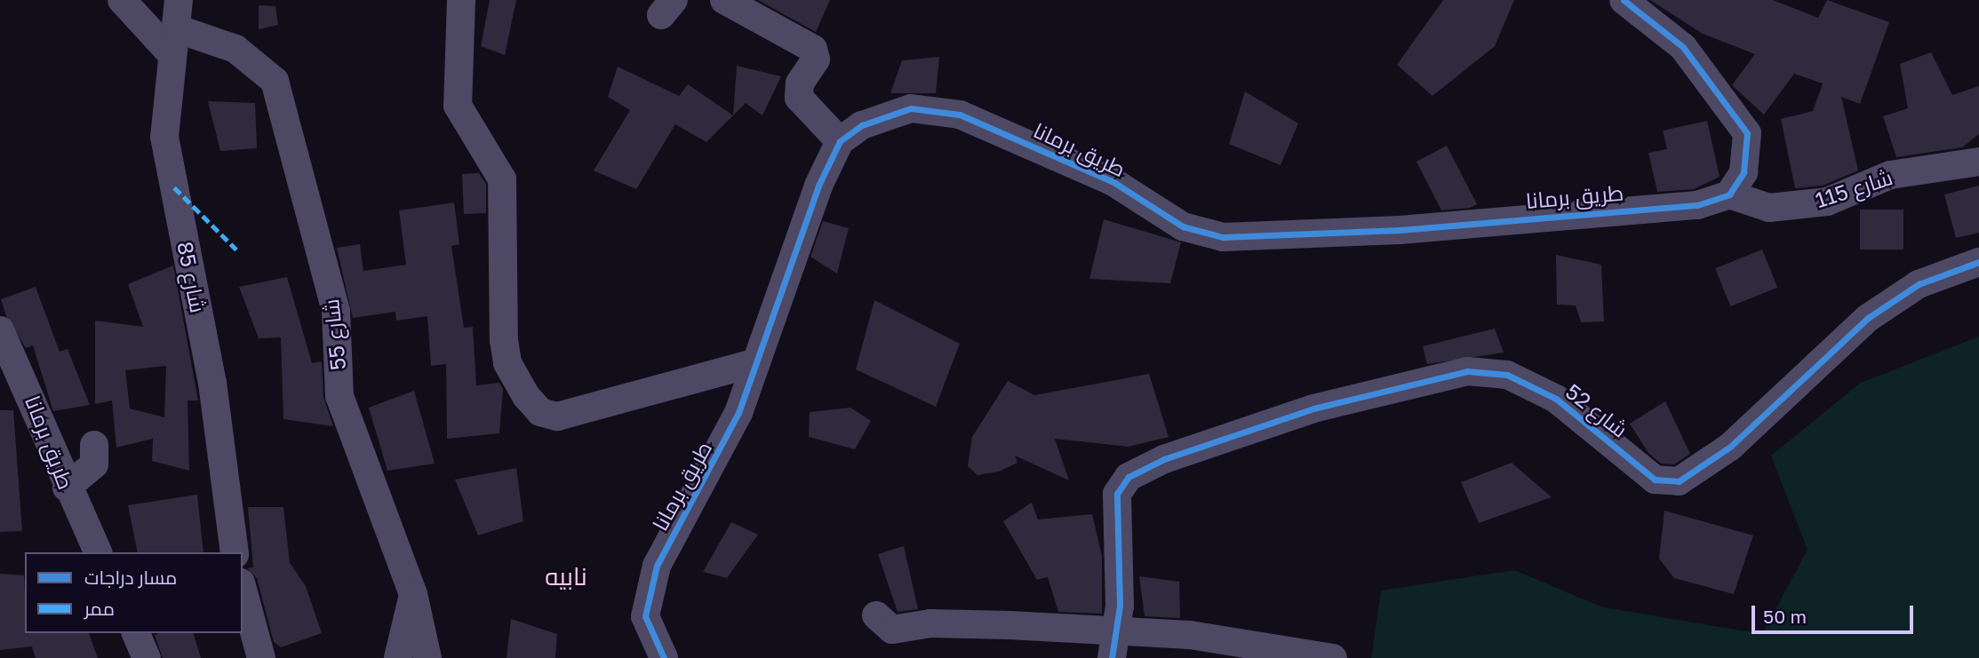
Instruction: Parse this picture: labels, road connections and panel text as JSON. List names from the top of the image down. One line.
{"streets":{"street":["طريق برمانا","شارع 115","شارع 85","شارع 55","شارع 52"]},"crossings":[["طريق برمانا","شارع 115"],["شارع 85","شارع 55"]],"districts":["نابيه"],"legend":["مسار دراجات","ممر"],"scale_bar":"50 m"}
